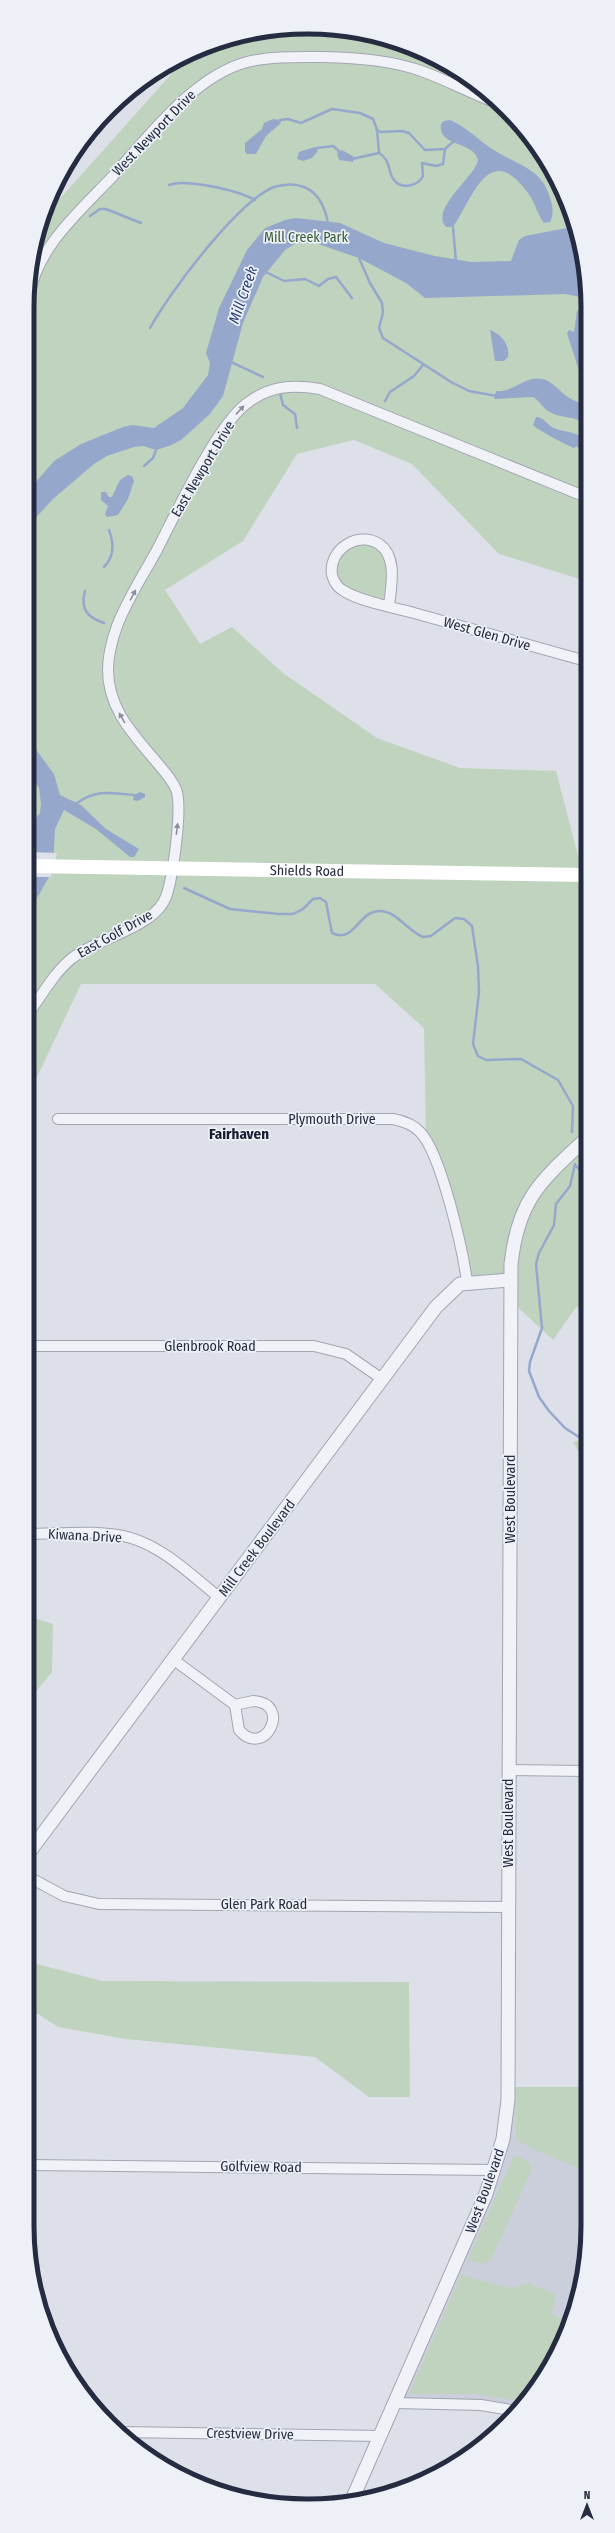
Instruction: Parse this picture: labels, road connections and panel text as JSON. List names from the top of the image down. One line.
{"streets":{"main road":["Shields Road"],"street":["West Newport Drive","East Newport Drive","West Glen Drive","East Golf Drive","Plymouth Drive","Glenbrook Road","West Boulevard","Kiwana Drive","Mill Creek Boulevard","Glen Park Road","Golfview Road","Crestview Drive"]},"crossings":[["East Newport Drive","Shields Road"],["East Newport Drive","East Golf Drive"],["Shields Road","East Golf Drive"],["Plymouth Drive","Mill Creek Boulevard"],["Glenbrook Road","Mill Creek Boulevard"],["West Boulevard","Mill Creek Boulevard"],["West Boulevard","Glen Park Road"],["West Boulevard","Golfview Road"],["West Boulevard","Crestview Drive"],["Kiwana Drive","Mill Creek Boulevard"]],"districts":["Fairhaven"],"water":["Mill Creek"],"parks":["Mill Creek Park"],"north":"top"}
